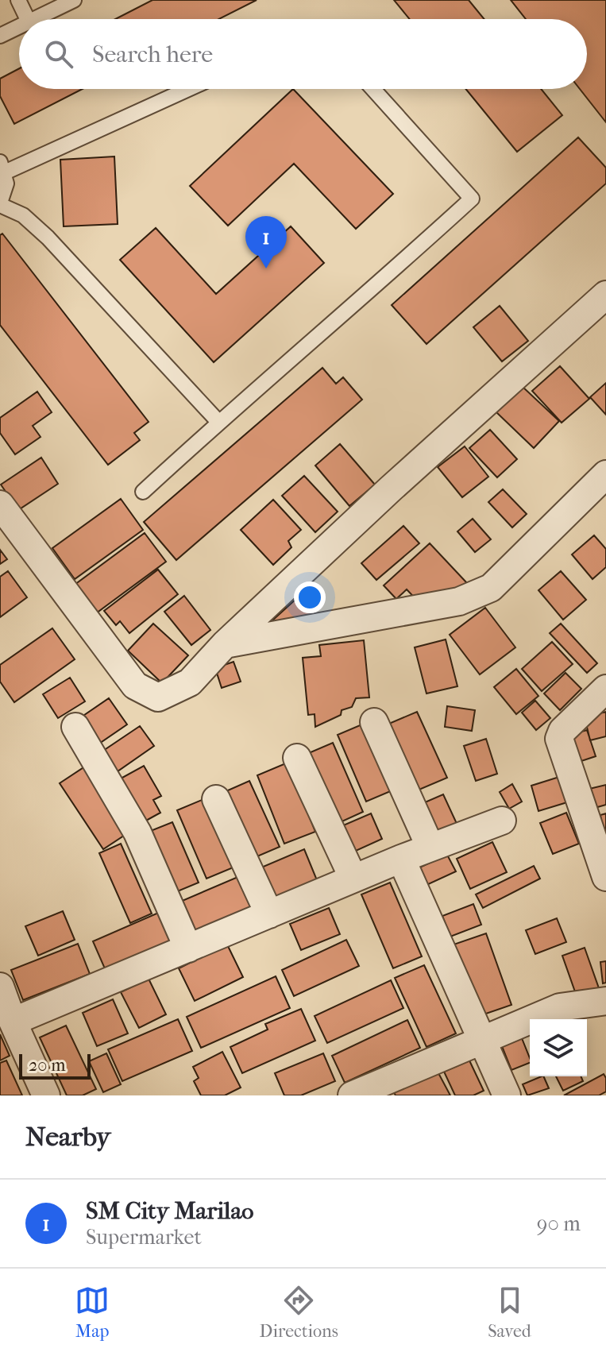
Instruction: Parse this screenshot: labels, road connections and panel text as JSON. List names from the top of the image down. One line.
{"scale_bar":"20 m","page":{"search":"Search here","pins":"1","scale":"20 m","heading":"Nearby","list":[{"mark":"1","name":"SM City Marilao","note":"Supermarket","value":"90 m"}],"nav":["Map","Directions","Saved"]}}
